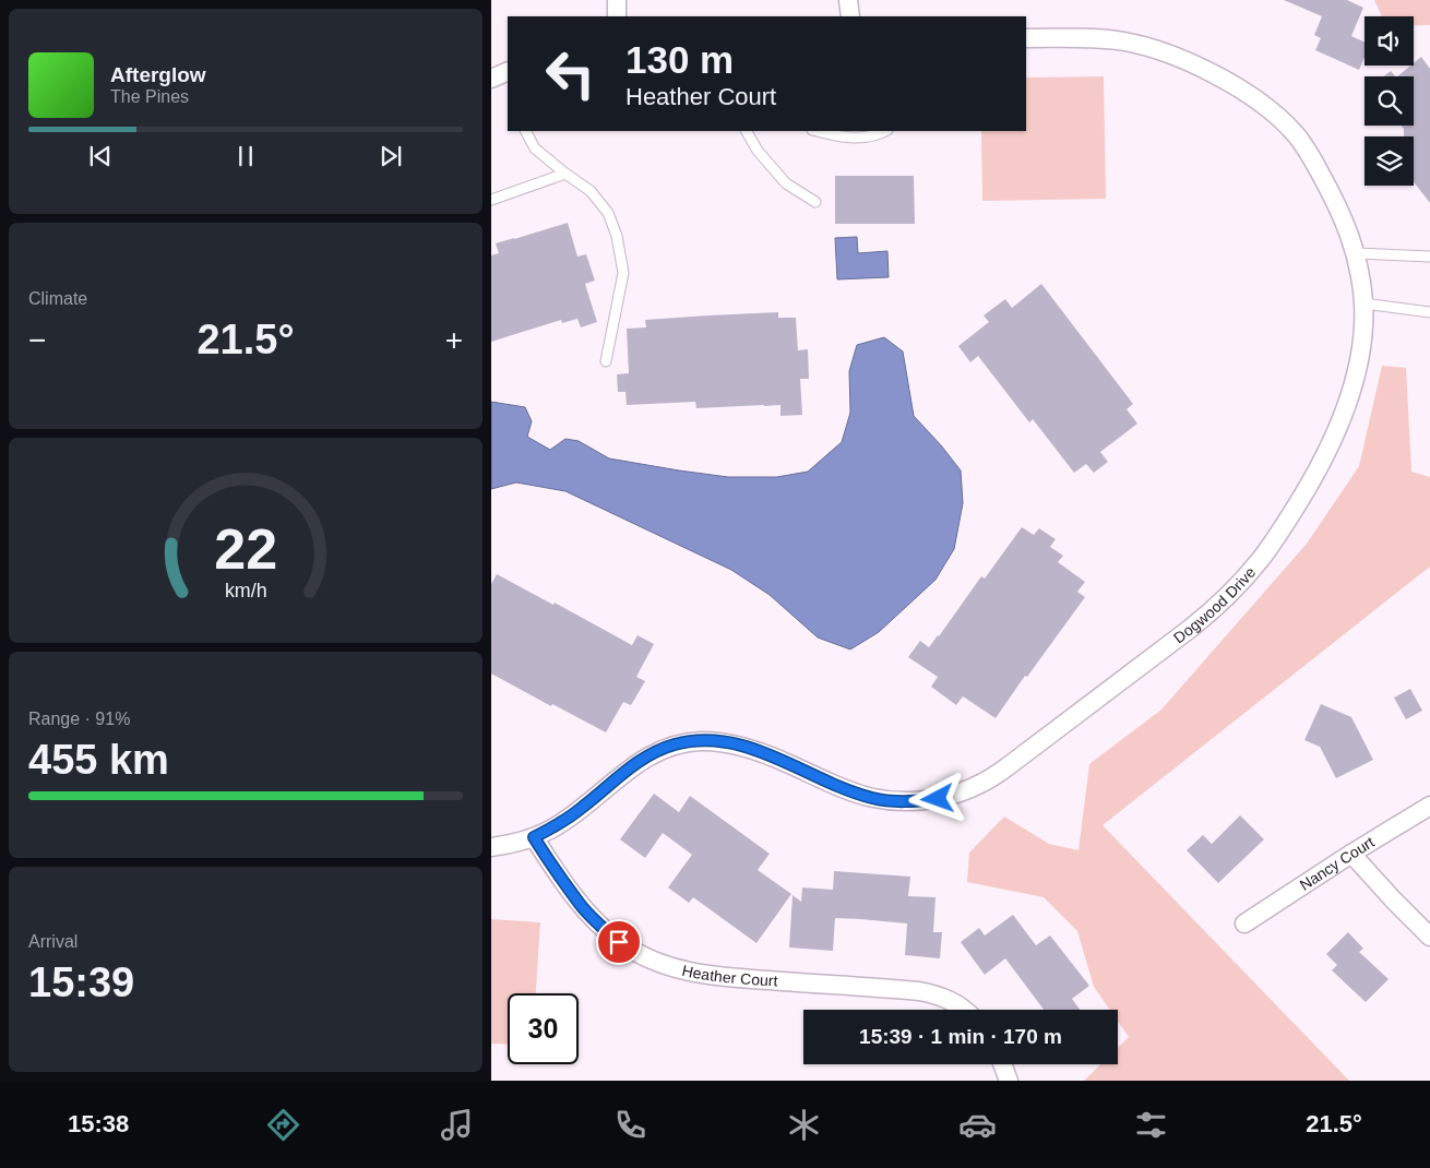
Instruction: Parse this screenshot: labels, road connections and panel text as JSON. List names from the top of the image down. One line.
{"streets":{"street":["Dogwood Drive","Nancy Court","Heather Court"]},"crossings":[["Dogwood Drive","Heather Court"]],"page":{"turn":["130 m","Heather Court"],"song":["Afterglow","The Pines"],"tile":["Climate",["Range · 91%","455 km"],["Arrival","15:39"]],"heat":["−","21.5°","+"],"limit":"30","trip":"15:39 · 1 min · 170 m","tabs":["15:38","21.5°"],"gauge":["22","km/h"]}}
